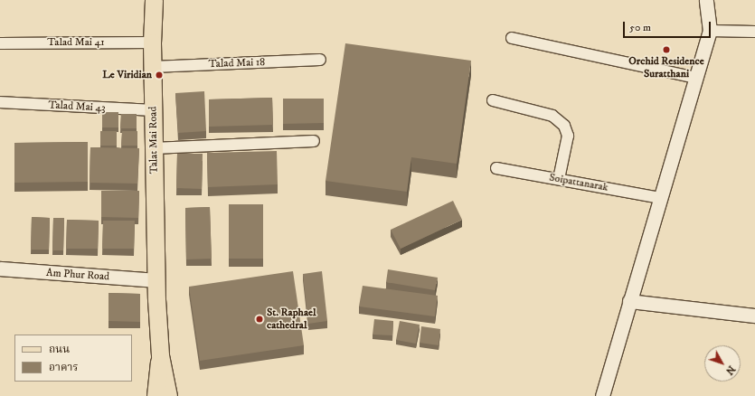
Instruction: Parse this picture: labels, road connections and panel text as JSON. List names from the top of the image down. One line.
{"streets":{"main road":["Talat Mai Road"],"street":["Talad Mai 41","Talad Mai 18","Talad Mai 43","Soipattanarak","Am Phur Road"]},"crossings":[["Talad Mai 41","Talat Mai Road"],["Talad Mai 18","Talat Mai Road"],["Talad Mai 43","Talat Mai Road"],["Talat Mai Road","Am Phur Road"]],"places":["Orchid Residence Suratthani","Le Viridian","St. Raphael cathedral"],"legend":["ถนน","อาคาร"],"scale_bar":"50 m","north":"bottom right"}
